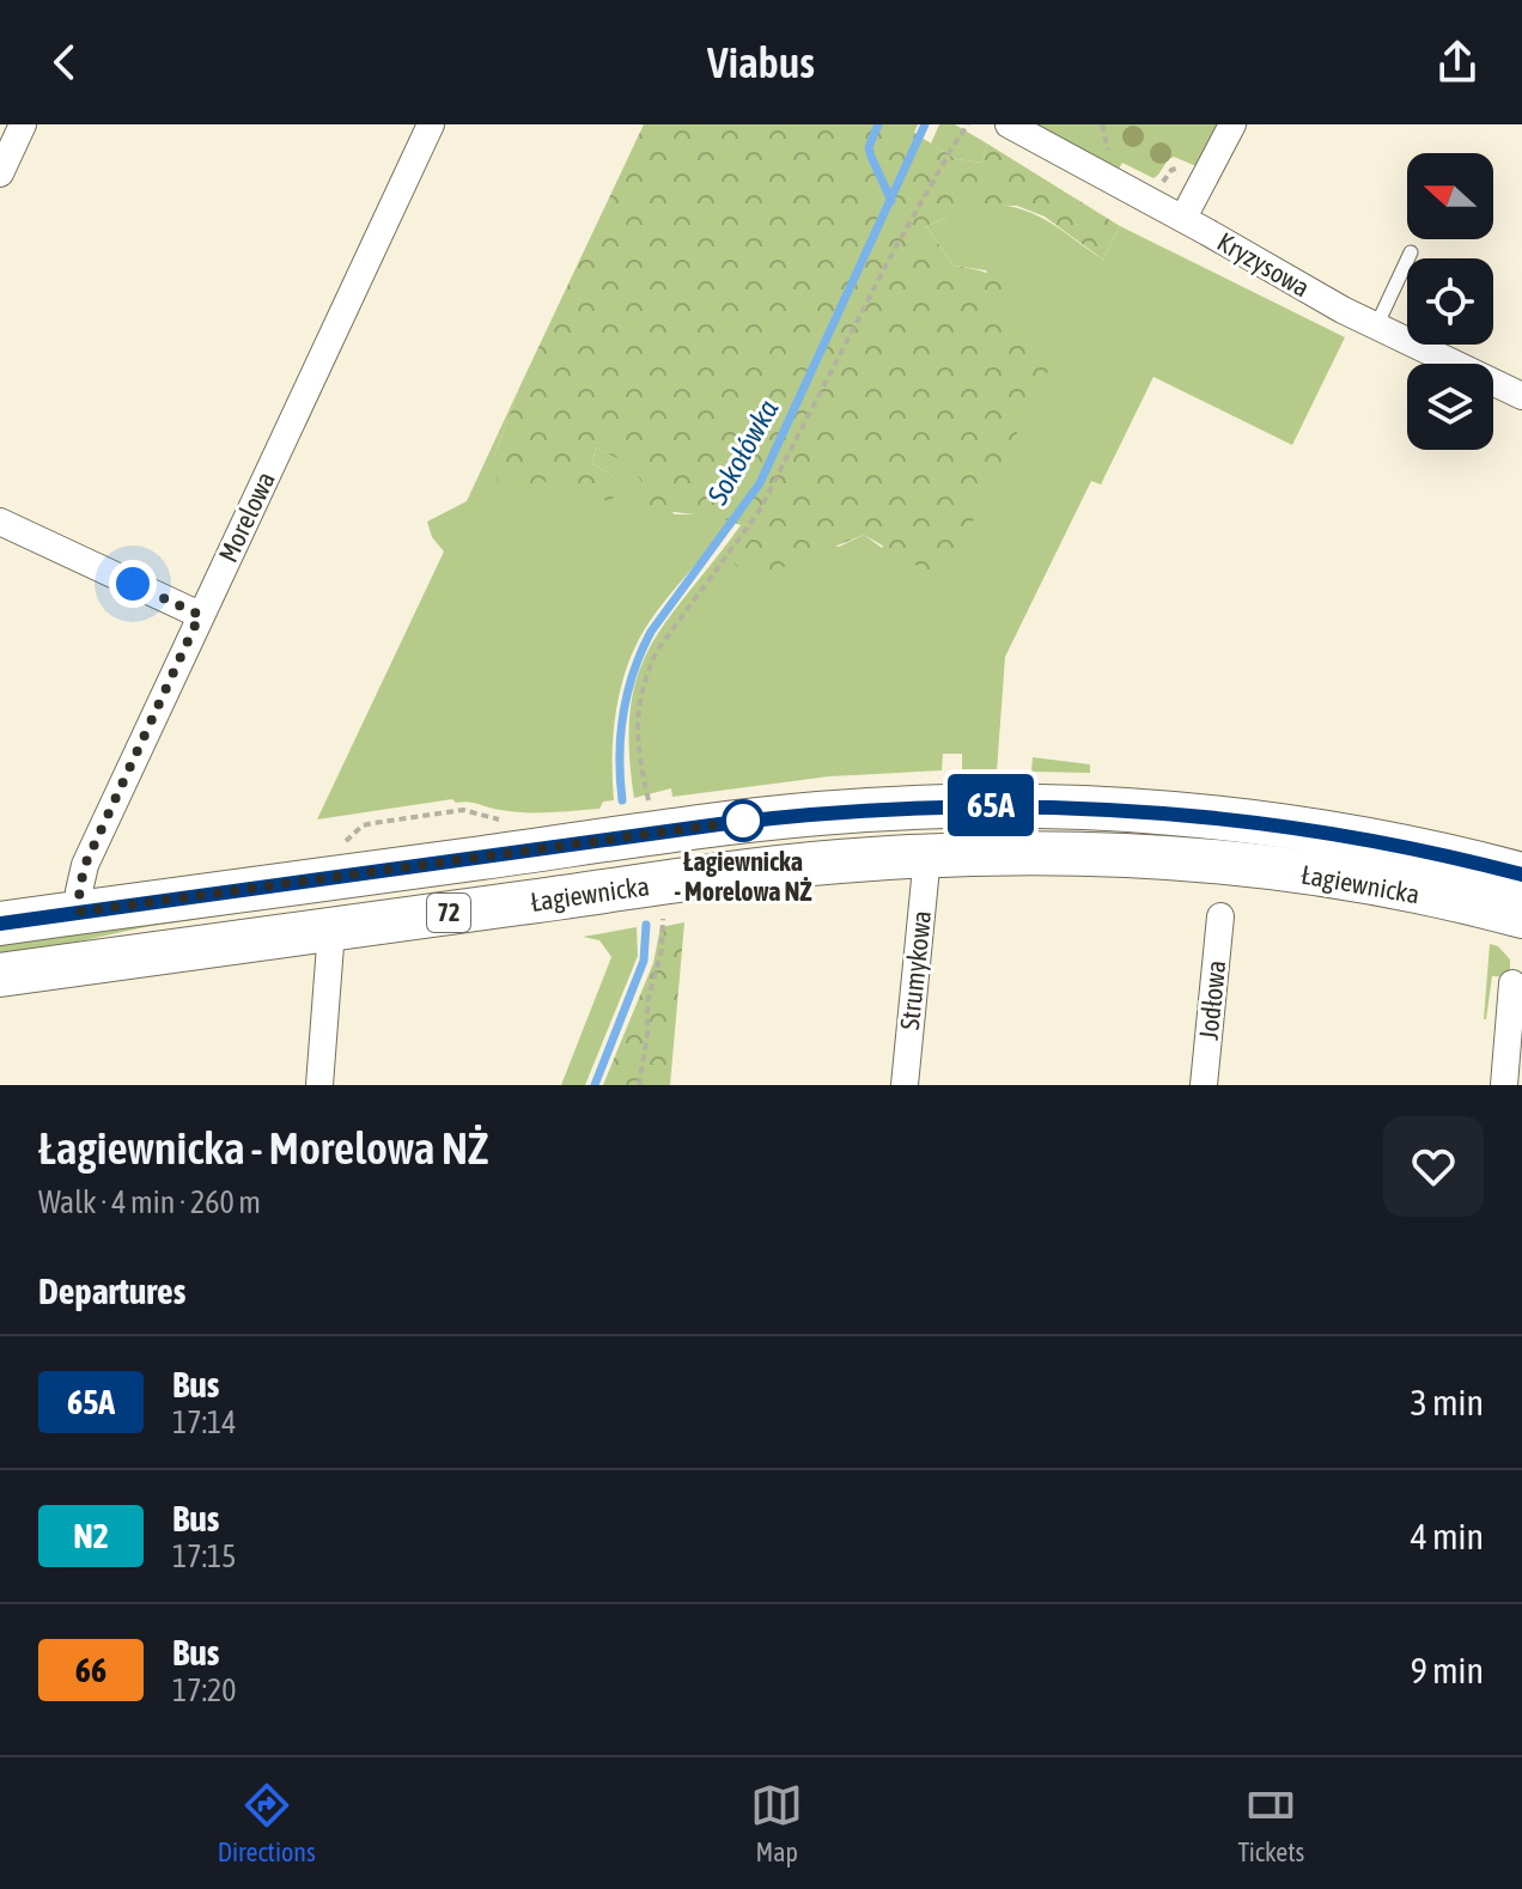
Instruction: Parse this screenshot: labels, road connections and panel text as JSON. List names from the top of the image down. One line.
{"streets":{"main road":["Łagiewnicka","72"],"street":["Kryzysowa","Morelowa","Strumykowa","Jodłowa"]},"crossings":[["Morelowa","Łagiewnicka"],["Łagiewnicka","Strumykowa"]],"water":["Sokołówka"],"places":["Łagiewnicka - Morelowa NŻ"],"lines":["bus line 65A"],"north":"left","page":{"header":"Viabus","on_map":"65A","heading":[["Łagiewnicka - Morelowa NŻ","Walk · 4 min · 260 m"],"Departures"],"list":[{"mark":"65A","name":"Bus","note":"17:14","value":"3 min"},{"mark":"N2","name":"Bus","note":"17:15","value":"4 min"},{"mark":"66","name":"Bus","note":"17:20","value":"9 min"}],"tabs":["Directions","Map","Tickets"]}}
